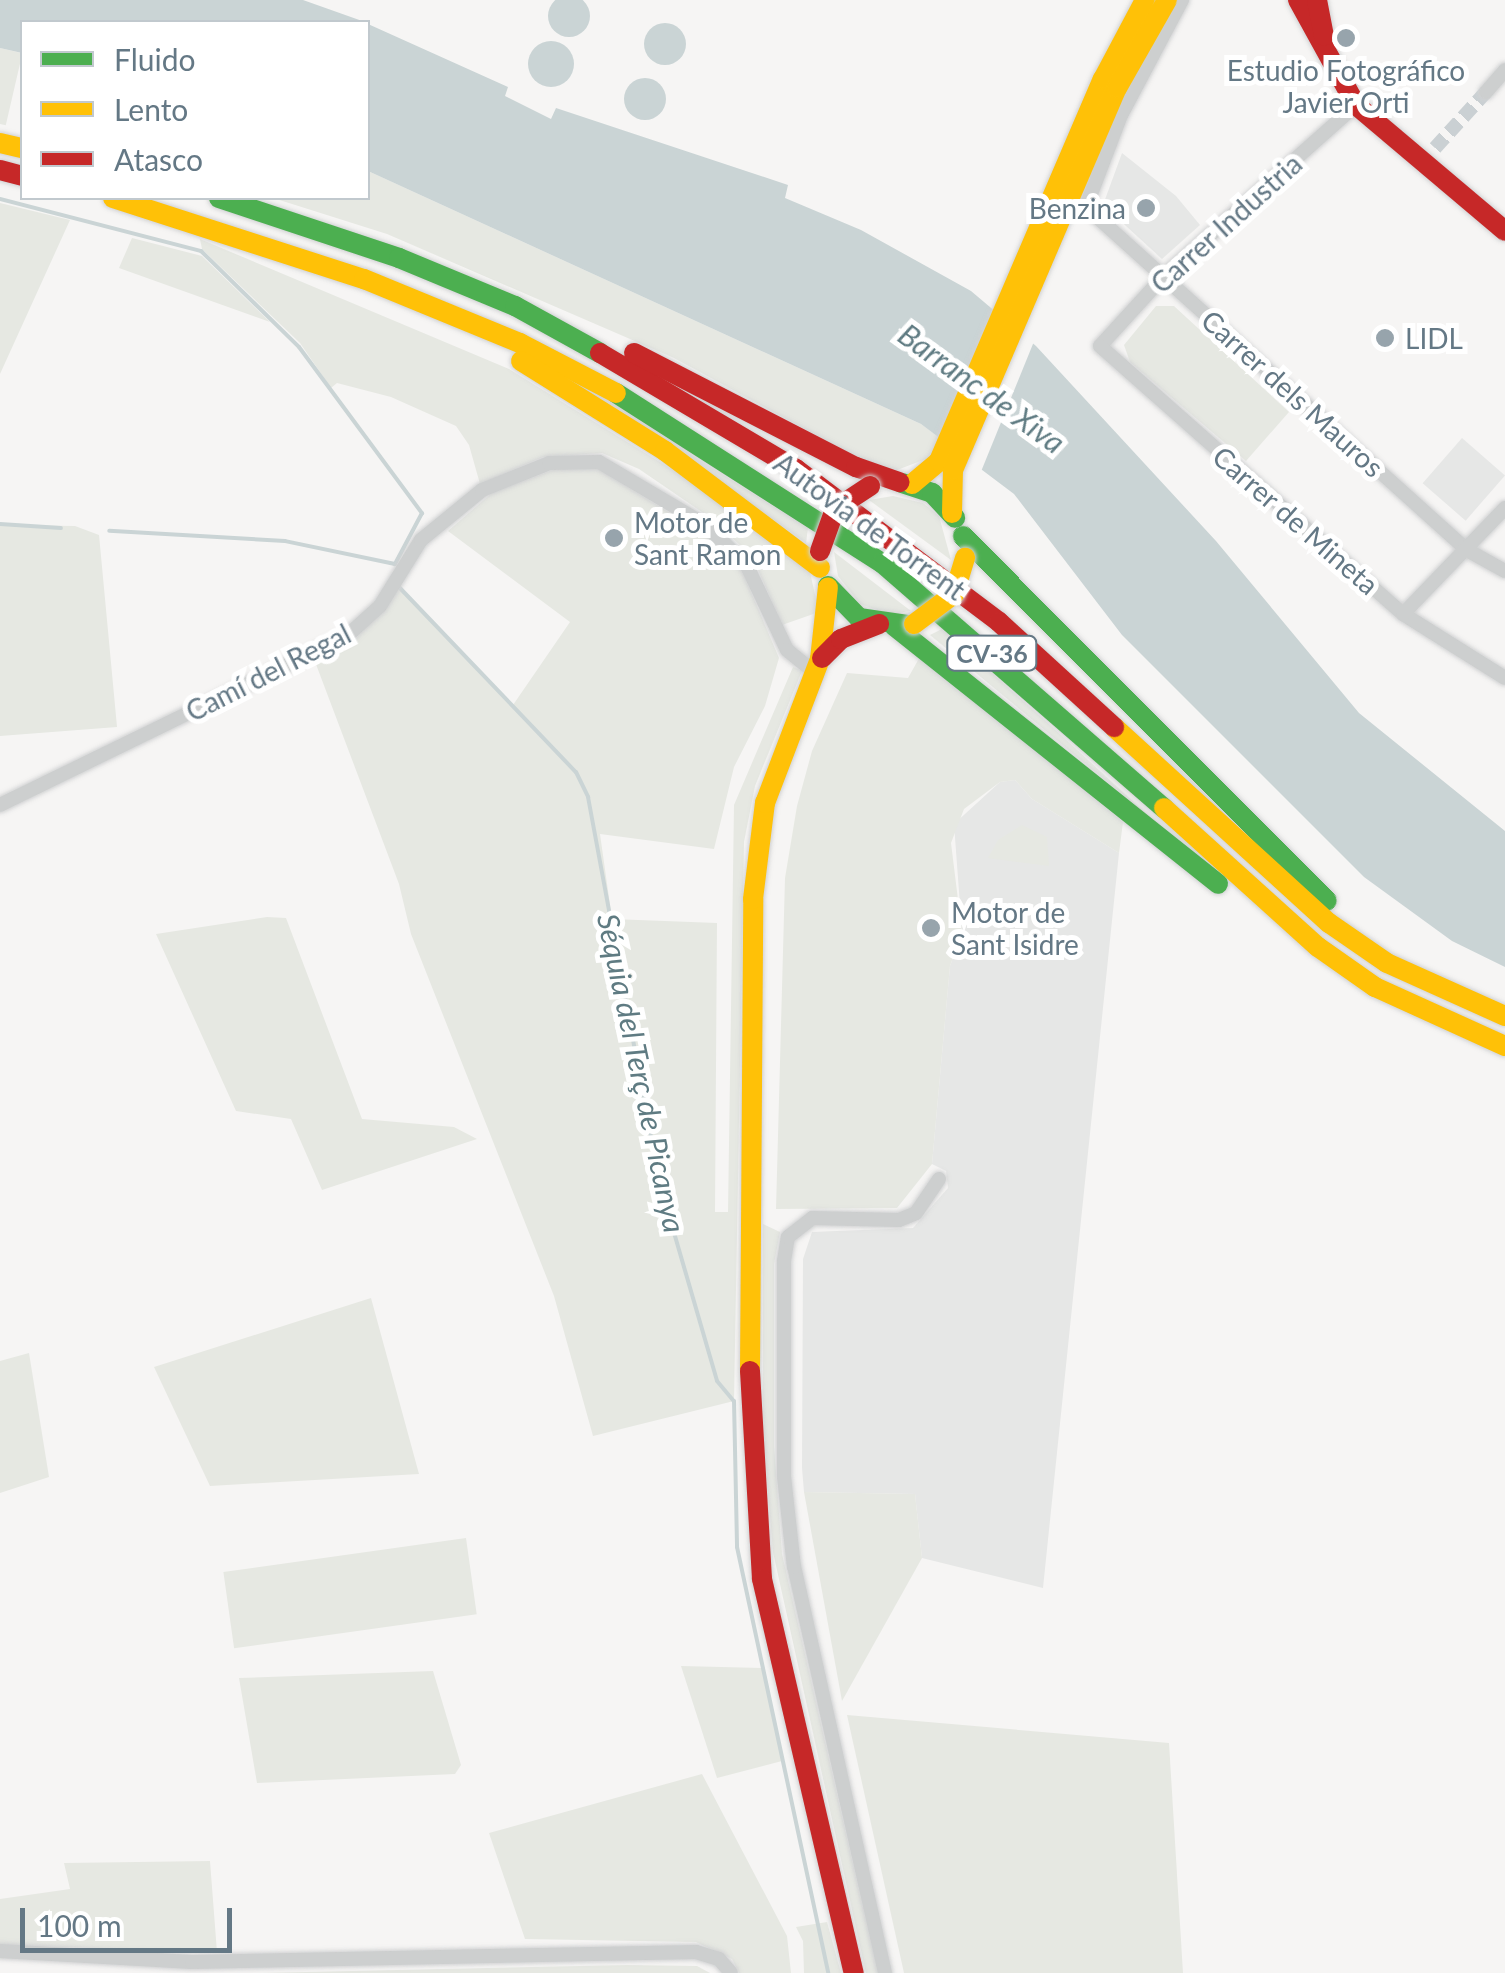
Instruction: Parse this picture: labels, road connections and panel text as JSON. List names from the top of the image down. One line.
{"streets":{"main road":["Autovia de Torrent","CV-36"],"street":["Carrer Industria","Carrer dels Mauros","Carrer de Mineta","Camí del Regal"]},"crossings":[["Carrer Industria","Carrer dels Mauros"],["Carrer Industria","Carrer de Mineta"]],"water":["Barranc de Xiva","Séquia del Terç de Picanya"],"places":["Estudio Fotográfico Javier Orti","Benzina","LIDL","Motor de Sant Ramon","Motor de Sant Isidre"],"legend":["Fluido","Lento","Atasco"],"scale_bar":"100 m"}
